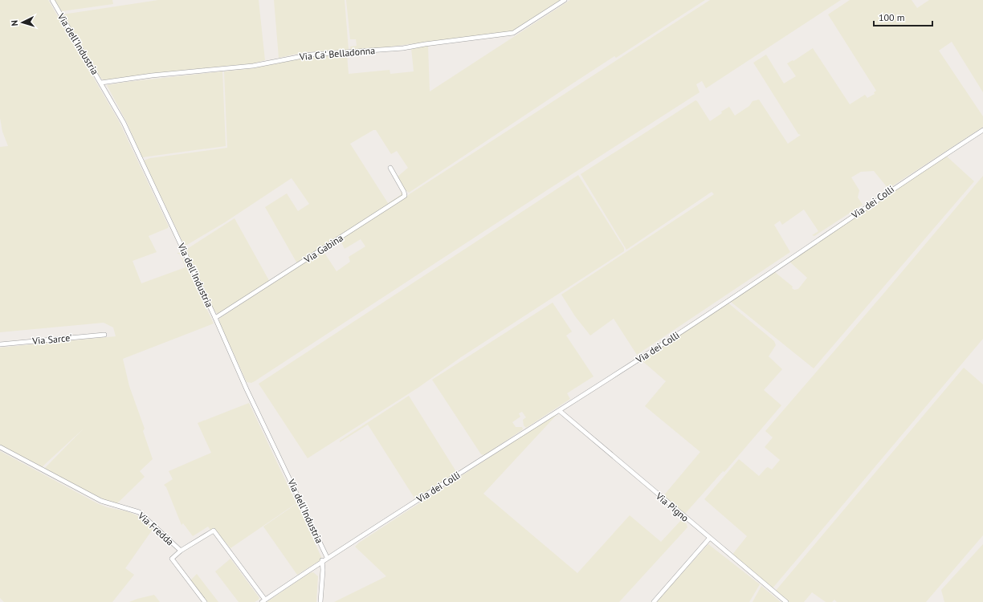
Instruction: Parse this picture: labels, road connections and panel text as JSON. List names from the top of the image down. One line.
{"streets":{"street":["Via dell'Industria","Via Ca' Belladonna","Via dei Colli","Via Gabina","Via Sarce'","Via Pigno","Via Fredda"]},"crossings":[["Via dell'Industria","Via Ca' Belladonna"],["Via dell'Industria","Via dei Colli"],["Via dell'Industria","Via Gabina"],["Via dei Colli","Via Pigno"],["Via dei Colli","Via Fredda"]],"scale_bar":"100 m","north":"left"}
